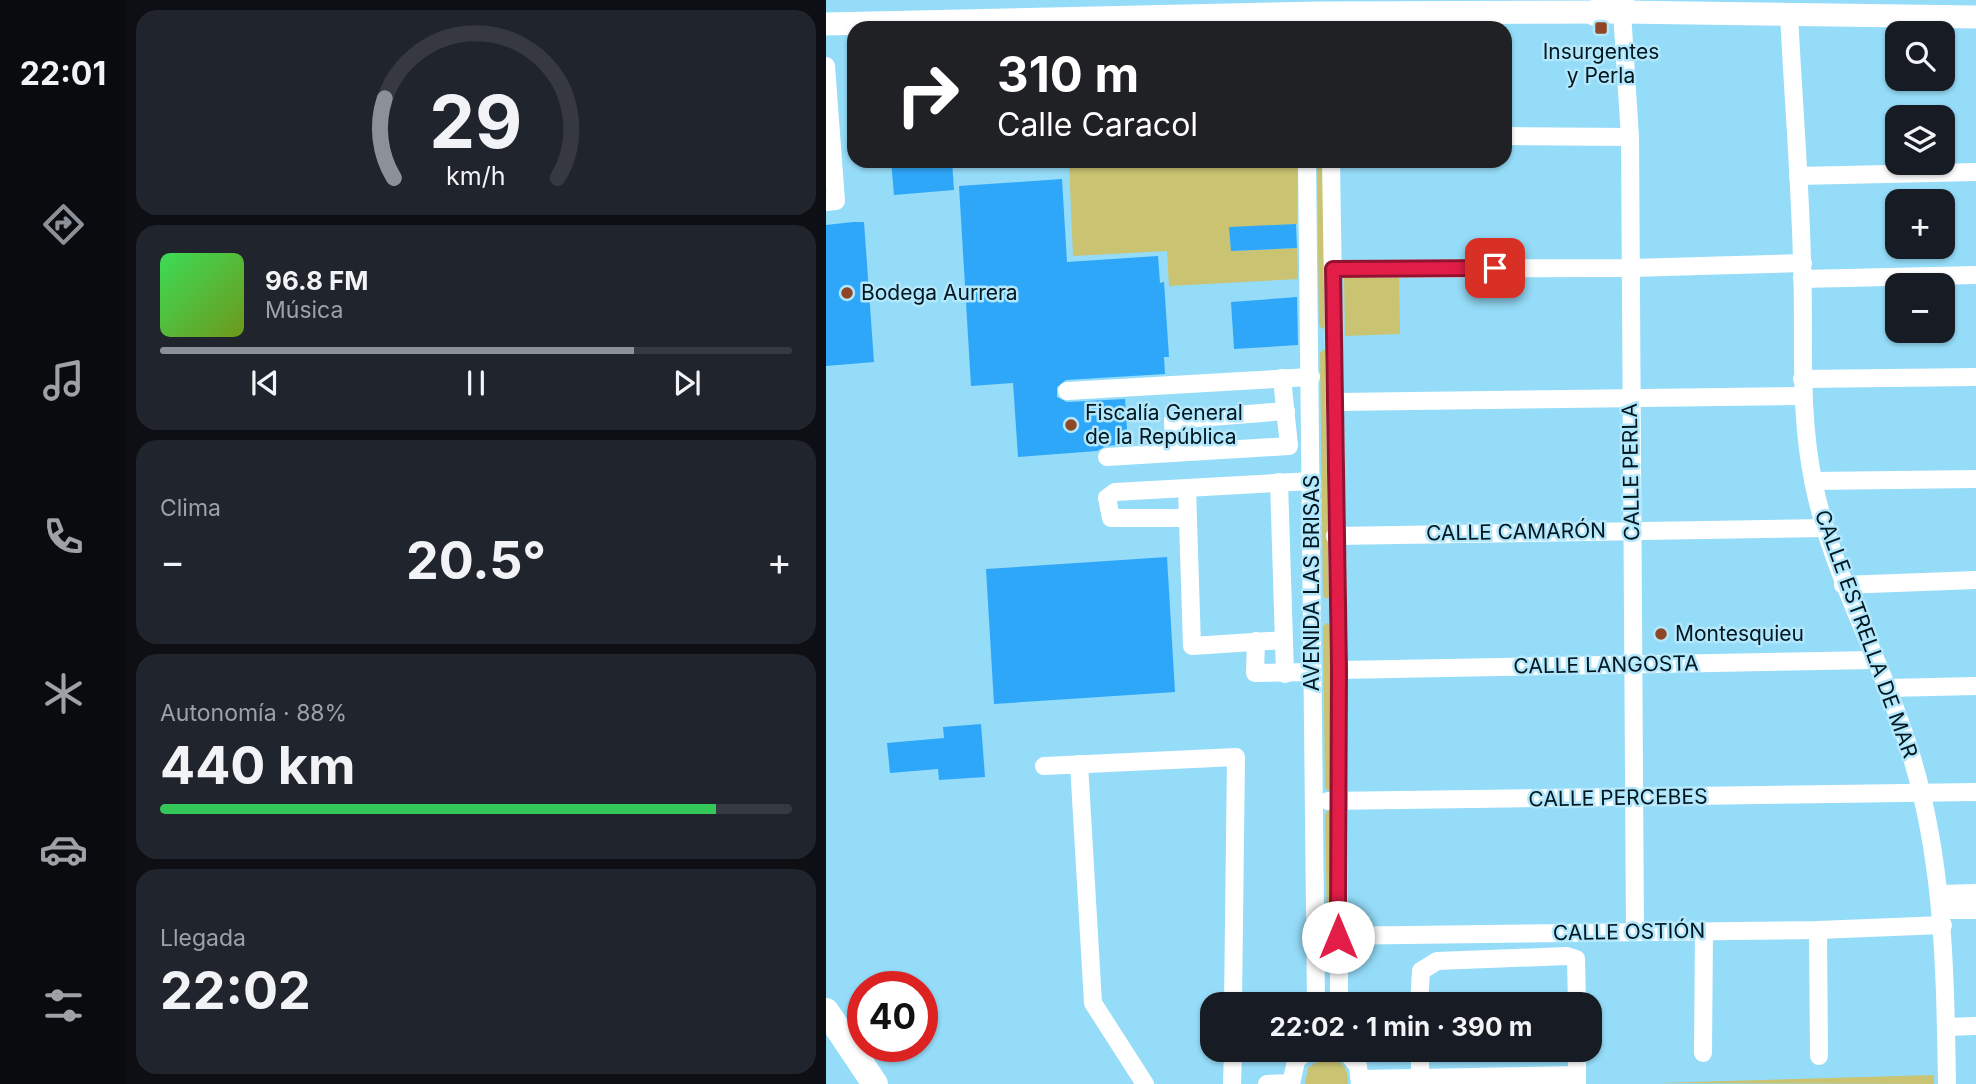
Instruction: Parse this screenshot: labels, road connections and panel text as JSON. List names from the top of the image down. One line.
{"streets":{"street":["CALLE PERLA","CALLE CAMARÓN","AVENIDA LAS BRISAS","CALLE ESTRELLA DE MAR","CALLE LANGOSTA","CALLE PERCEBES","CALLE OSTIÓN"]},"crossings":[["CALLE PERLA","CALLE CAMARÓN"],["CALLE PERLA","CALLE LANGOSTA"],["CALLE PERLA","CALLE PERCEBES"],["CALLE PERLA","CALLE OSTIÓN"],["CALLE CAMARÓN","AVENIDA LAS BRISAS"],["CALLE CAMARÓN","CALLE ESTRELLA DE MAR"],["AVENIDA LAS BRISAS","CALLE LANGOSTA"],["AVENIDA LAS BRISAS","CALLE PERCEBES"],["AVENIDA LAS BRISAS","CALLE OSTIÓN"],["CALLE ESTRELLA DE MAR","CALLE LANGOSTA"],["CALLE ESTRELLA DE MAR","CALLE PERCEBES"],["CALLE ESTRELLA DE MAR","CALLE OSTIÓN"]],"places":{"transit":["Insurgentes y Perla"],"other":["Bodega Aurrera","Fiscalía General de la República","Montesquieu"]},"page":{"tabs":"22:01","map_buttons":["+","−"],"turn":["310 m","Calle Caracol"],"song":["96.8 FM","Música"],"tile":["Clima",["Autonomía · 88%","440 km"],["Llegada","22:02"]],"heat":["−","20.5°","+"],"limit":"40","trip":"22:02 · 1 min · 390 m","gauge":["29","km/h"]}}
